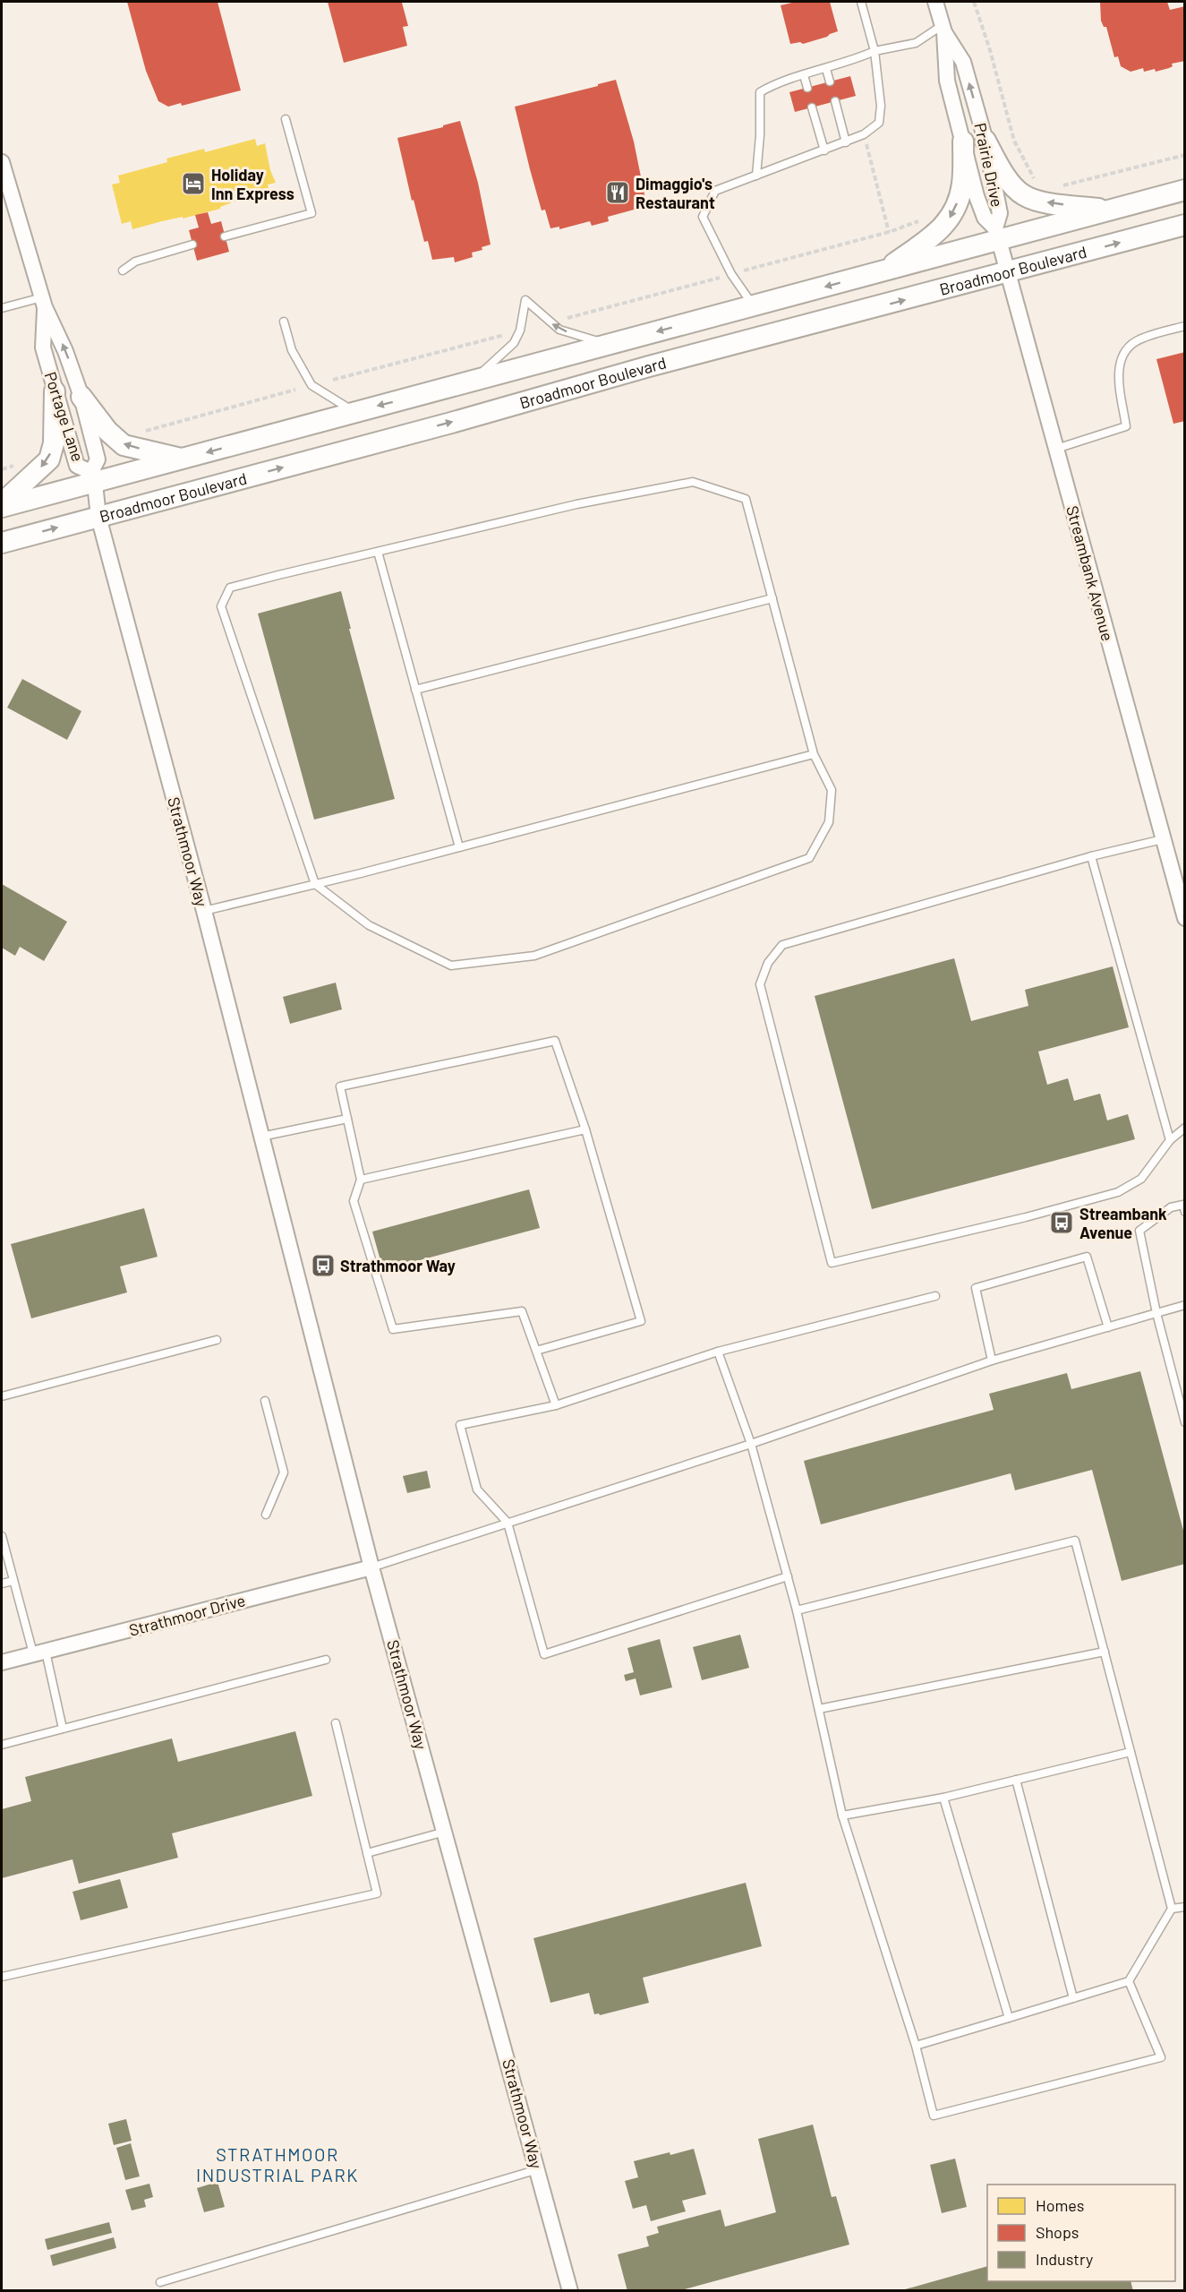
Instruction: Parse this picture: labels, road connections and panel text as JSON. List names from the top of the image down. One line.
{"streets":{"main road":["Broadmoor Boulevard"],"street":["Prairie Drive","Portage Lane","Streambank Avenue","Strathmoor Way","Strathmoor Drive"]},"crossings":[["Prairie Drive","Broadmoor Boulevard"],["Prairie Drive","Streambank Avenue"],["Broadmoor Boulevard","Portage Lane"],["Broadmoor Boulevard","Streambank Avenue"],["Broadmoor Boulevard","Strathmoor Way"],["Portage Lane","Strathmoor Way"],["Strathmoor Way","Strathmoor Drive"]],"districts":["STRATHMOOR INDUSTRIAL PARK"],"places":{"hotel":["Holiday Inn Express"],"restaurant":["Dimaggio's Restaurant"],"bus stop":["Streambank Avenue","Strathmoor Way"]},"legend":["Homes","Shops","Industry"]}
